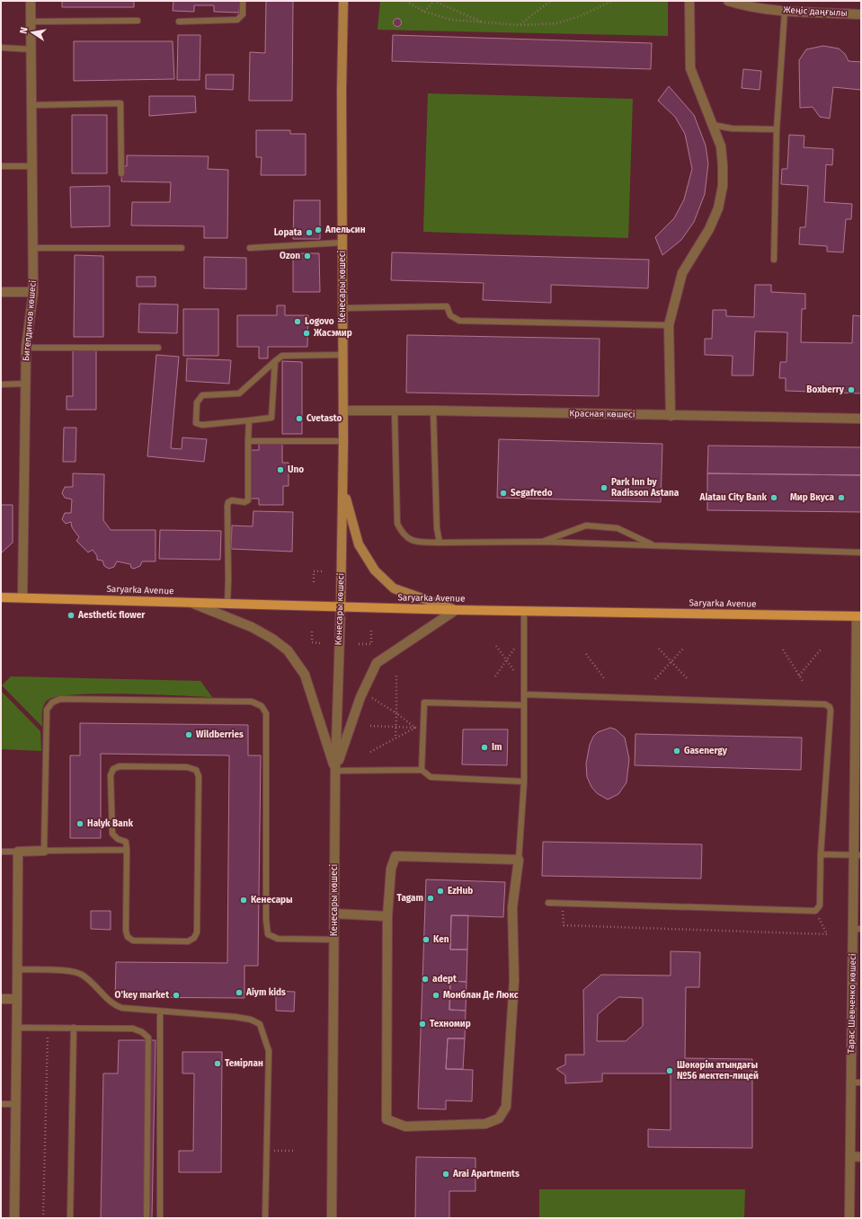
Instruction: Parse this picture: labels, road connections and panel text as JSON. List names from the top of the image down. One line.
{"streets":{"main road":["Кенесары көшесі","Saryarka Avenue"],"street":["Жеңіс даңғылы","Бигелдинов көшесі","Красная көшесі","Тарас Шевченко көшесі"]},"crossings":[["Кенесары көшесі","Красная көшесі"],["Кенесары көшесі","Saryarka Avenue"],["Бигелдинов көшесі","Saryarka Avenue"],["Saryarka Avenue","Тарас Шевченко көшесі"]],"places":["Апельсин","Lopata","Ozon","Logovo","Жасэмир","Boxberry","Cvetasto","Uno","Park Inn by Radisson Astana","Segafredo","Alatau City Bank","Мир Вкуса","Aesthetic flower","Wildberries","Im","Gasenergy","Halyk Bank","EzHub","Tagam","Кенесары","Ken","adept","Aiym kids","O'key market","Монблан Де Люкс","Техномир","Темірлан","Шәкәрім атындағы №56 мектеп-лицей","Arai Apartments"],"north":"left"}
